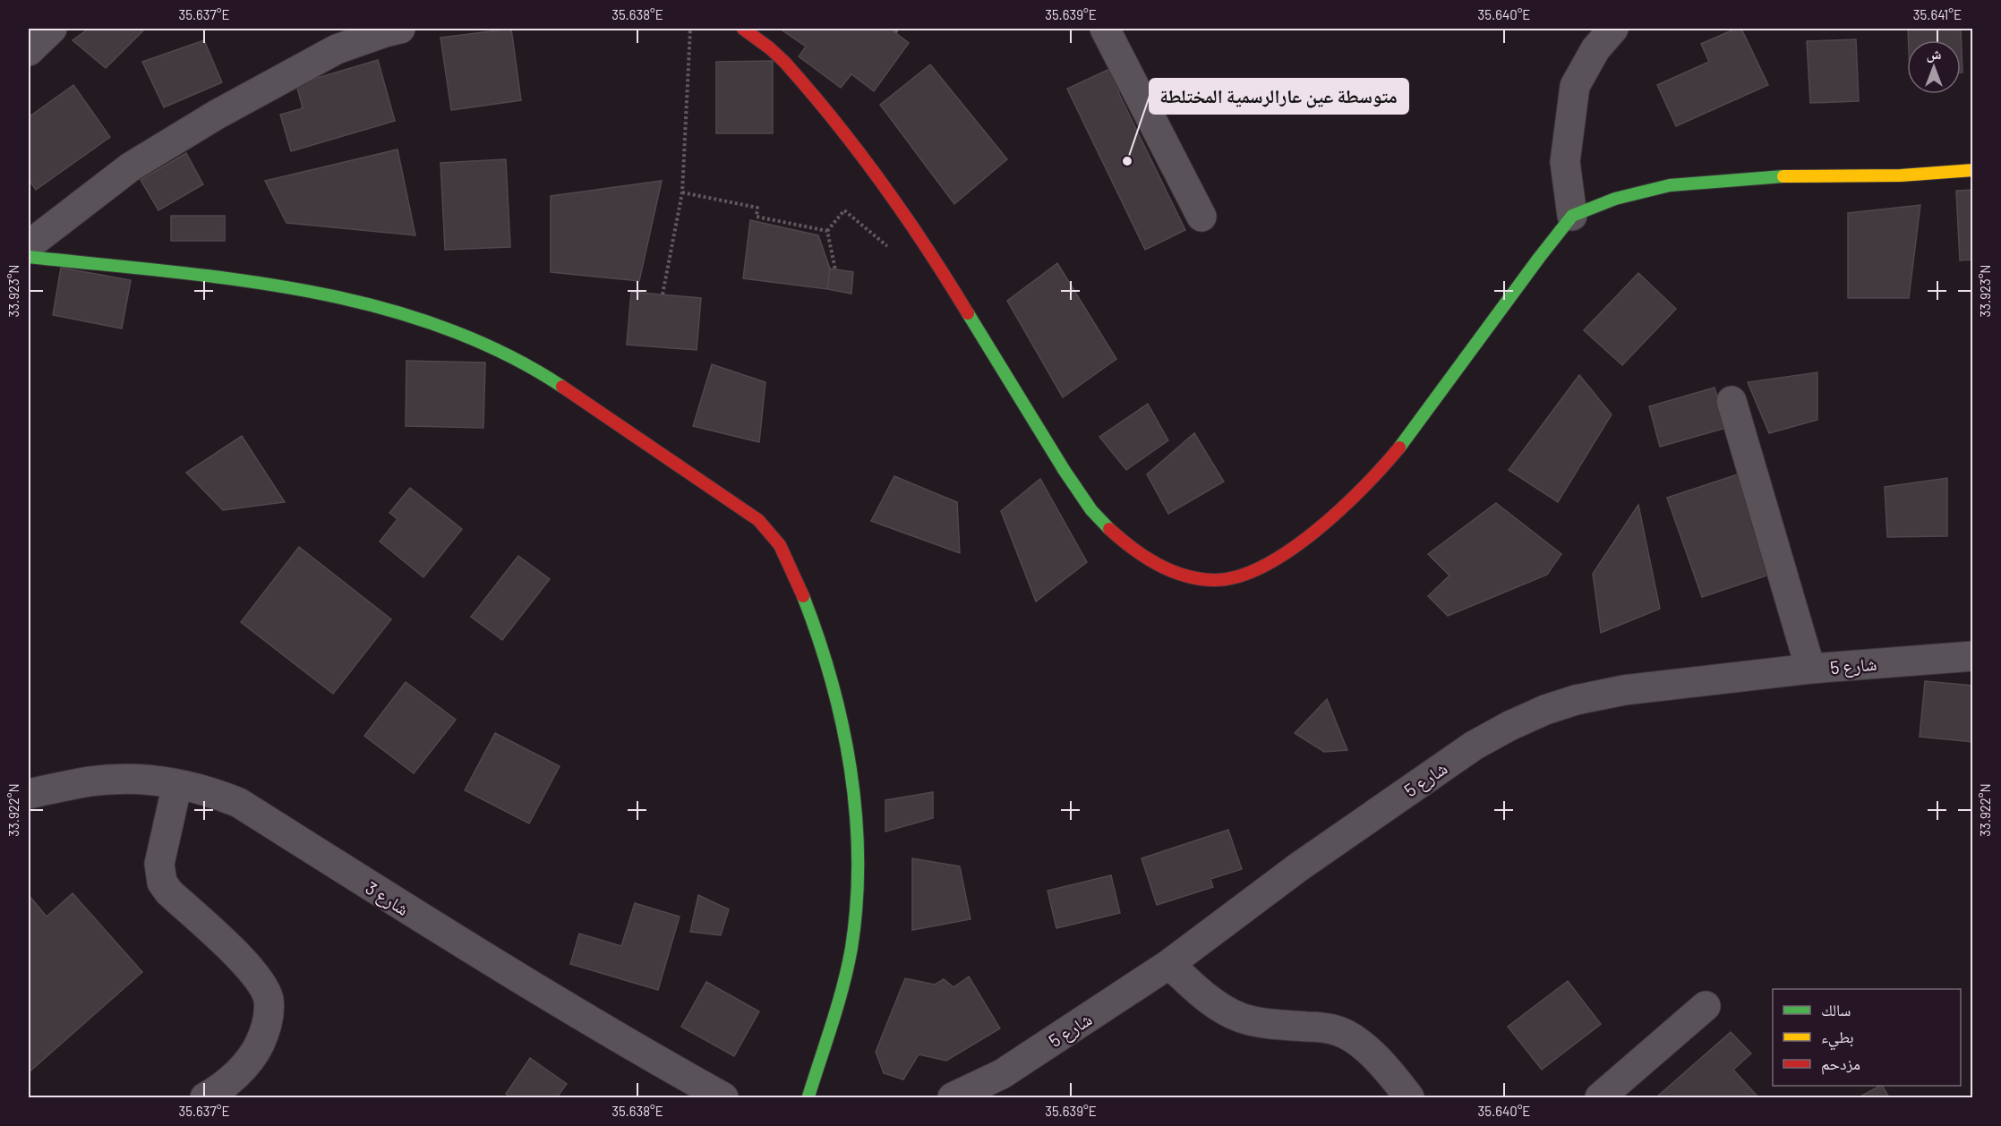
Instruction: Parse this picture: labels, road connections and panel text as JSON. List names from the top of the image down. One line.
{"streets":{"street":["شارع 5","شارع 3"]},"places":["متوسطة عين عارالرسمية المختلطة"],"legend":["سالك","بطيء","مزدحم"],"north":"top","coordinates":["35.637°E","35.638°E","35.639°E","35.640°E","35.641°E","33.923°N","33.922°N"]}
